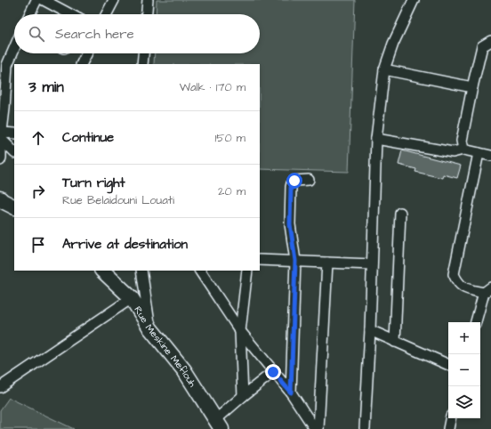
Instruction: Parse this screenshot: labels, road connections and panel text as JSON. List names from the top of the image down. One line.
{"streets":{"main road":["Rue Meskine Meflouh"]},"page":{"search":"Search here","heading":["3 min","Walk · 170 m"],"list":[["Continue","150 m"],["Turn right","Rue Belaidouni Louati","20 m"],"Arrive at destination"],"map_buttons":["+","−"]}}
